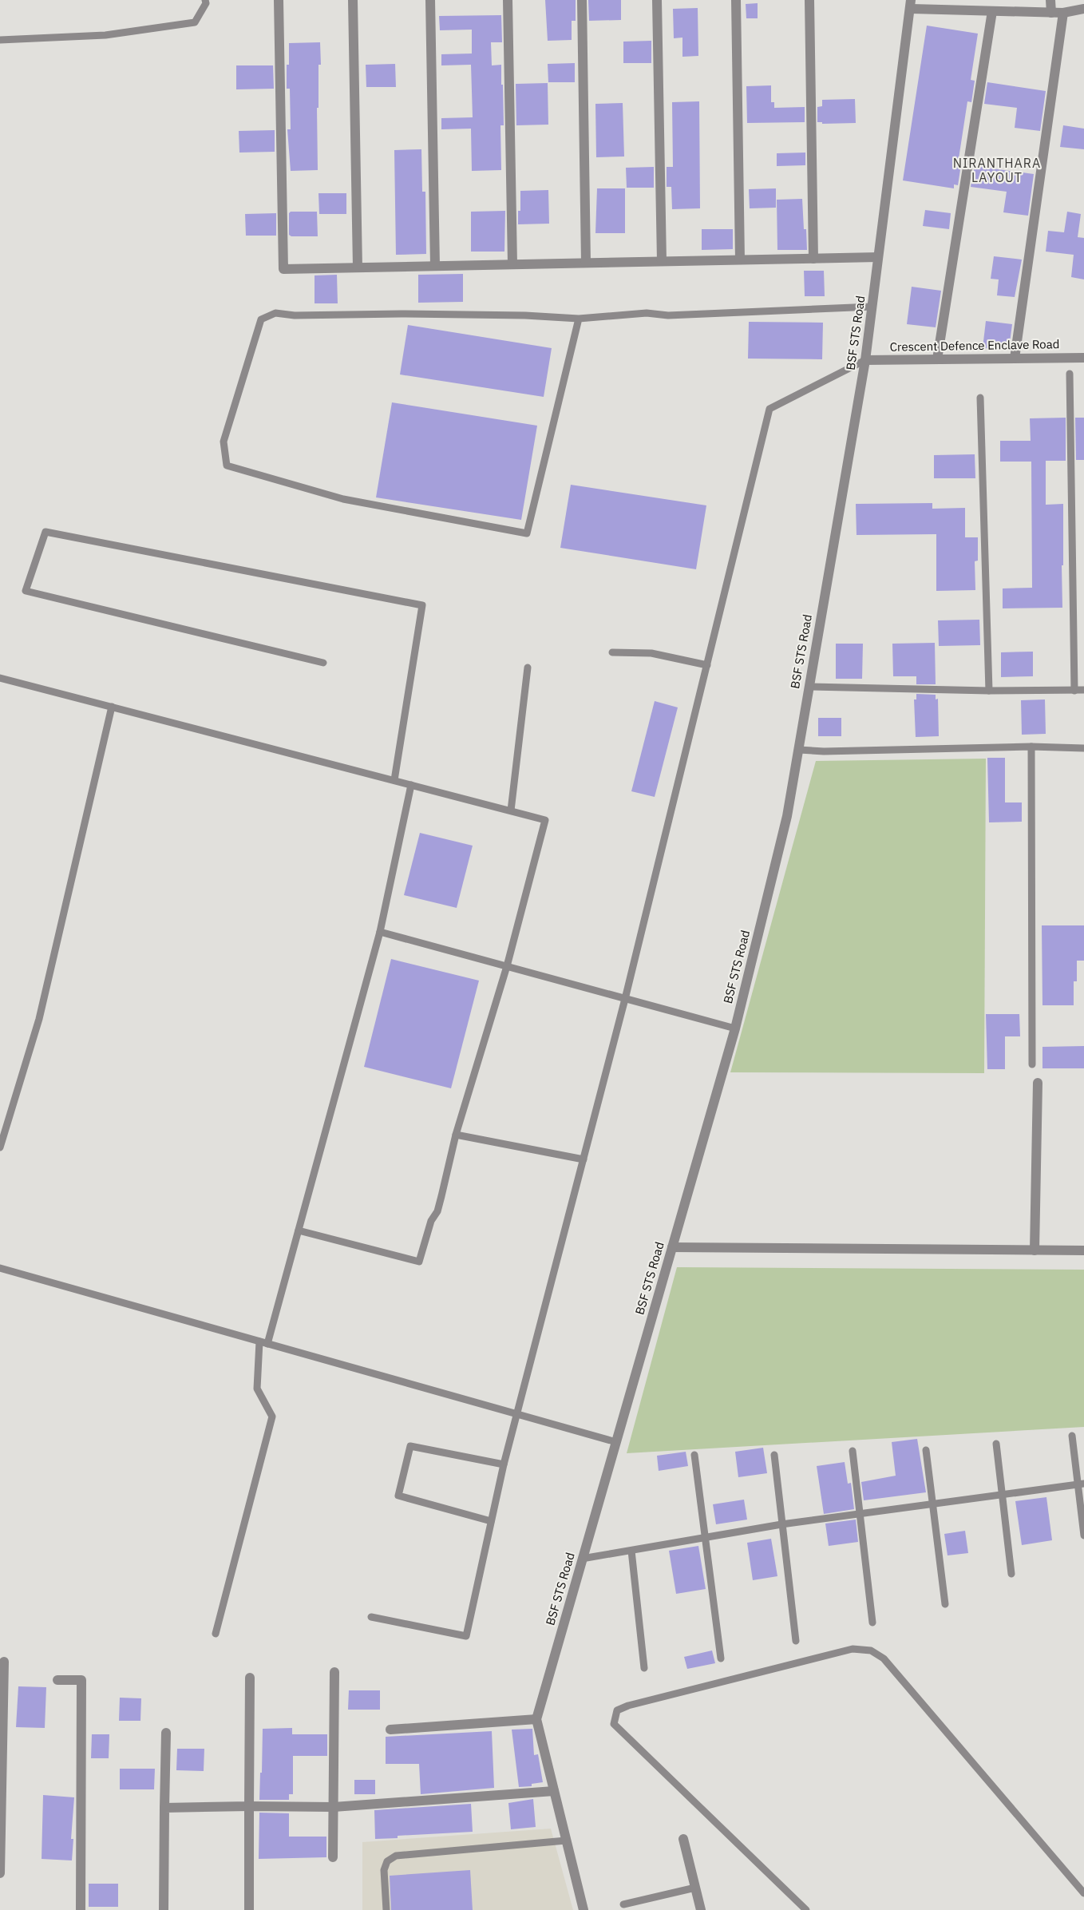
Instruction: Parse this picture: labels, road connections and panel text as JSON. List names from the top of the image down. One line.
{"streets":{"street":["BSF STS Road","Crescent Defence Enclave Road"]},"crossings":[["BSF STS Road","Crescent Defence Enclave Road"]],"districts":["NIRANTHARA LAYOUT"]}
